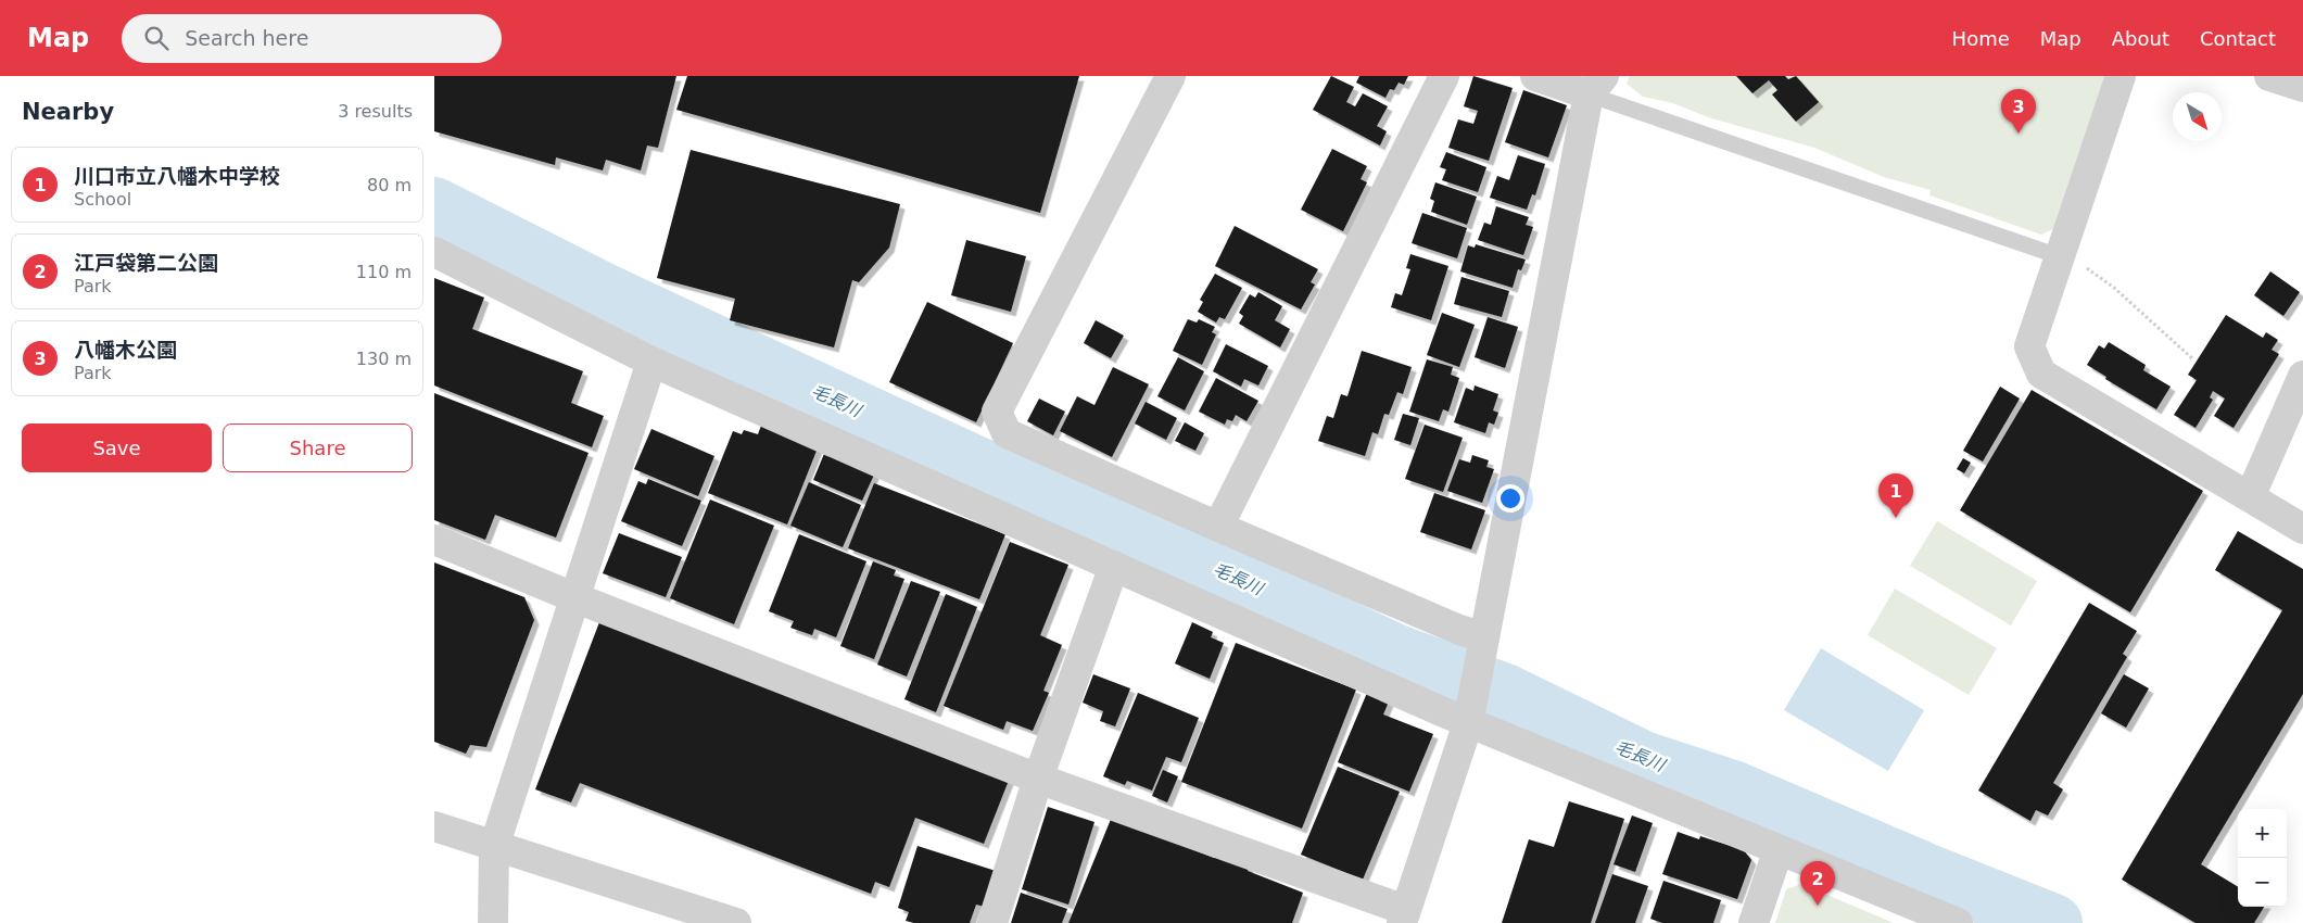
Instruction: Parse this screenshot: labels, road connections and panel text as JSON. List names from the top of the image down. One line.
{"water":["毛長川"],"north":"bottom right","page":{"header":"Map","search":"Search here","nav":["Home","Map","About","Contact"],"heading":["Nearby","3 results"],"pins":["3","1","2"],"list":[{"mark":"1","name":"川口市立八幡木中学校","note":"School","value":"80 m"},{"mark":"2","name":"江戸袋第二公園","note":"Park","value":"110 m"},{"mark":"3","name":"八幡木公園","note":"Park","value":"130 m"}],"buttons":["Save","Share"],"map_buttons":["+","−"]}}
